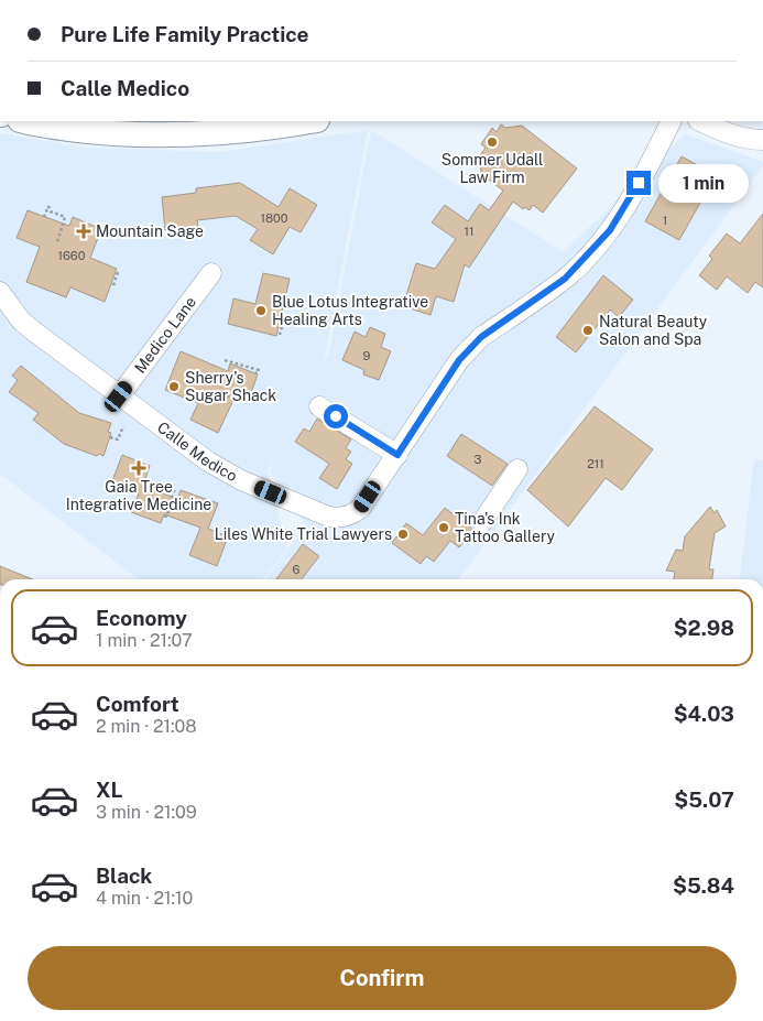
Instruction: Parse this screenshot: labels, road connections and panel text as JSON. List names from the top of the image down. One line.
{"streets":{"street":["Medico Lane","Calle Medico"]},"crossings":[["Medico Lane","Calle Medico"]],"places":{"other":["Sommer Udall Law Firm","Blue Lotus Integrative Healing Arts","Natural Beauty Salon and Spa","Sherry's Sugar Shack","Tina's Ink Tattoo Gallery","Liles White Trial Lawyers"],"health":["Mountain Sage","Gaia Tree Integrative Medicine"]},"house_numbers":["1800","1","11","1660","9","3","211","6"],"page":{"banner":["Pure Life Family Practice","Calle Medico"],"bubble":"1 min","list":[{"name":"Economy","note":"1 min · 21:07","value":"$2.98"},{"name":"Comfort","note":"2 min · 21:08","value":"$4.03"},{"name":"XL","note":"3 min · 21:09","value":"$5.07"},{"name":"Black","note":"4 min · 21:10","value":"$5.84"}],"buttons":"Confirm"}}
